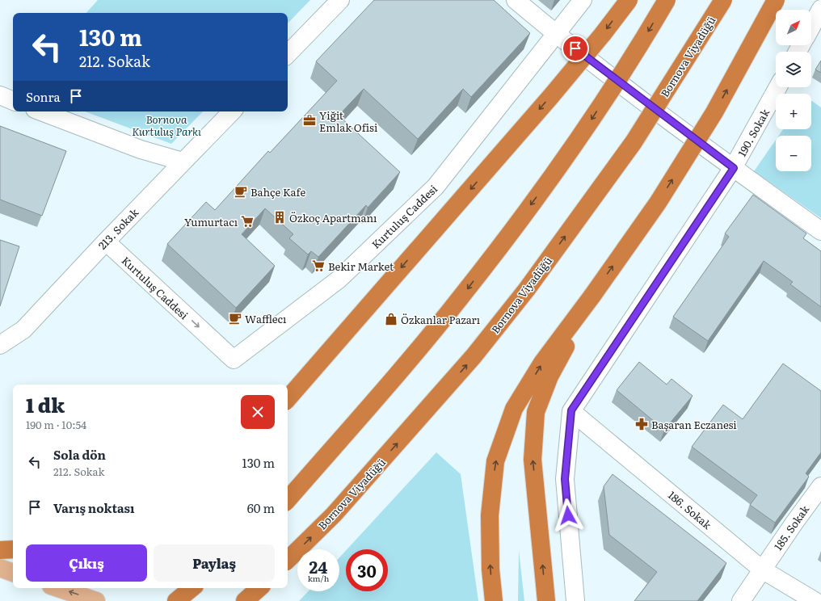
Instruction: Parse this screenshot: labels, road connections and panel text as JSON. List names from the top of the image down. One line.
{"streets":{"highway":["Bornova Viyadüğü"],"street":["190. Sokak","Kurtuluş Caddesi","213. Sokak","186. Sokak","185. Sokak"]},"crossings":[["190. Sokak","186. Sokak"],["Kurtuluş Caddesi","213. Sokak"],["186. Sokak","185. Sokak"]],"parks":["Bornova Kurtuluş Parkı"],"places":{"office":["Yiğit Emlak Ofisi"],"cafe":["Bahçe Kafe","Wafflecı"],"building":["Özkoç Apartmanı"],"supermarket":["Yumurtacı","Bekir Market"],"shop":["Özkanlar Pazarı"],"pharmacy":["Başaran Eczanesi"]},"north":"top right","page":{"map_buttons":["+","−"],"turn":["130 m","212. Sokak"],"then":"Sonra","heading":["1 dk","190 m · 10:54"],"list":[{"name":"Sola dön","note":"212. Sokak","value":"130 m"},{"name":"Varış noktası","value":"60 m"}],"buttons":["Çıkış","Paylaş"],"speed":"24 km/h","limit":"30"}}
